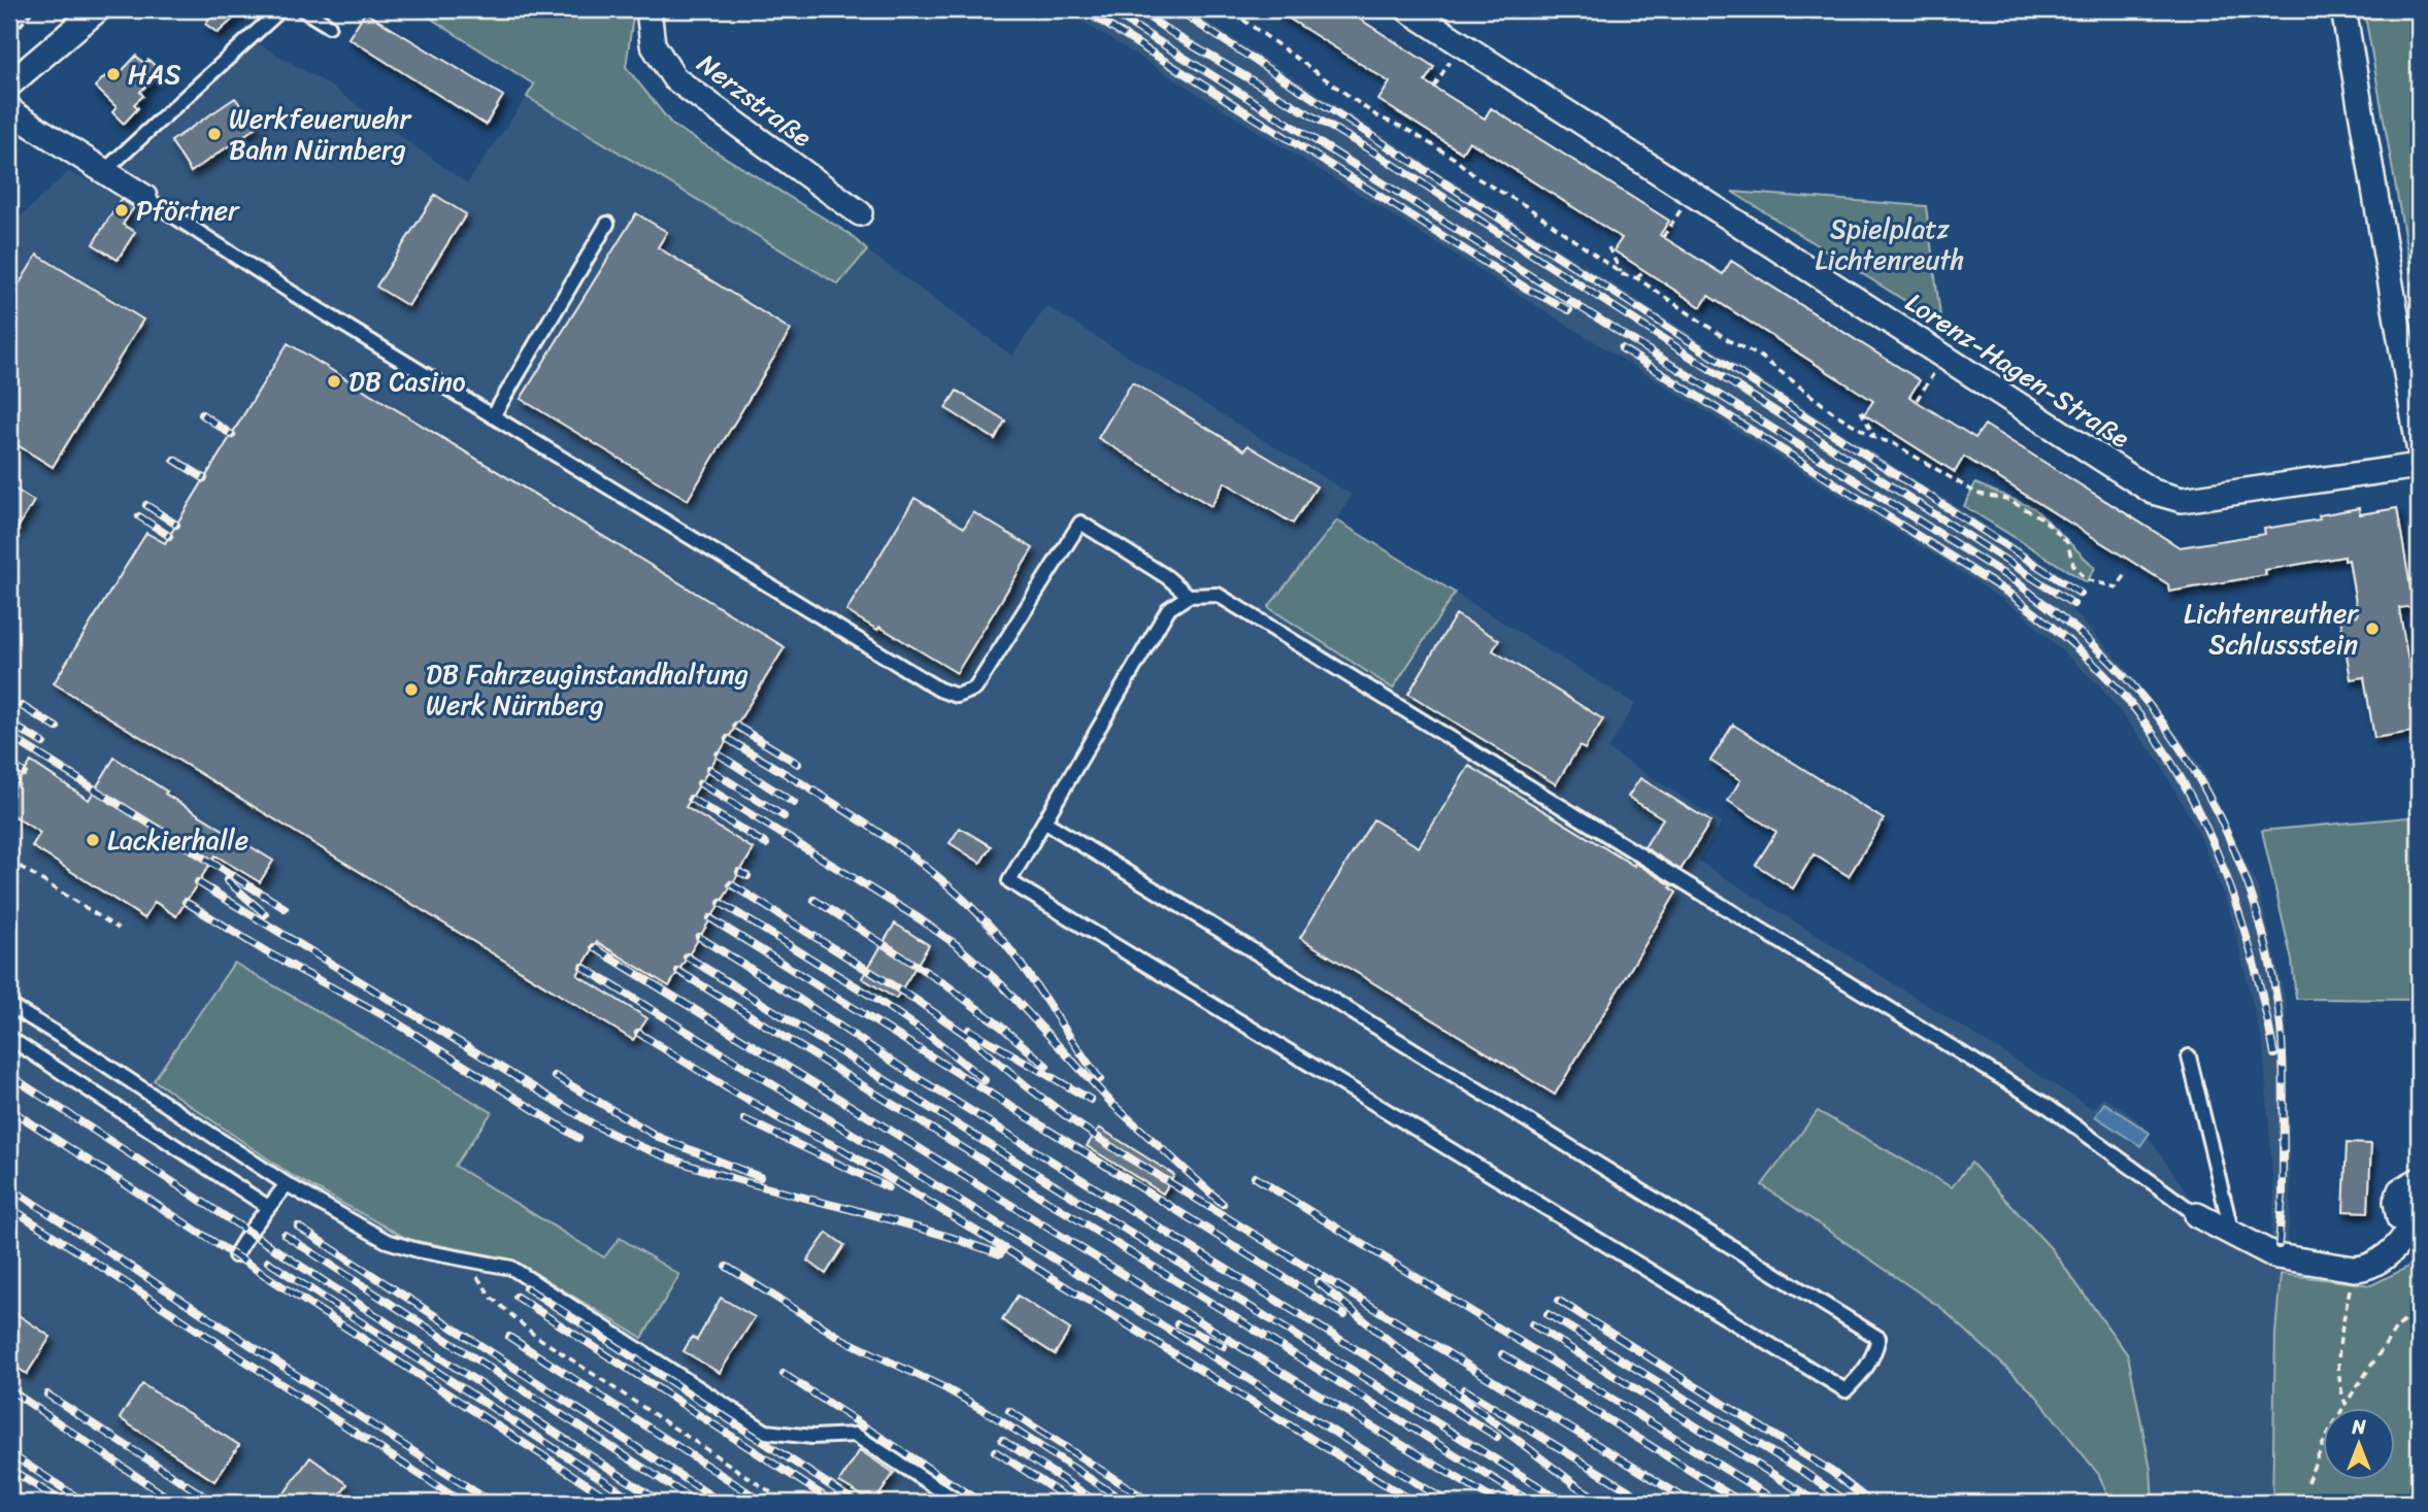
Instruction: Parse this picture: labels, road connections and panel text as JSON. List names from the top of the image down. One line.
{"streets":{"street":["Nerzstraße","Lorenz-Hagen-Straße"]},"parks":["Spielplatz Lichtenreuth"],"places":["HAS","Werkfeuerwehr Bahn Nürnberg","Pförtner","DB Casino","Lichtenreuther Schlussstein","DB Fahrzeuginstandhaltung Werk Nürnberg","Lackierhalle"],"north":"top"}
